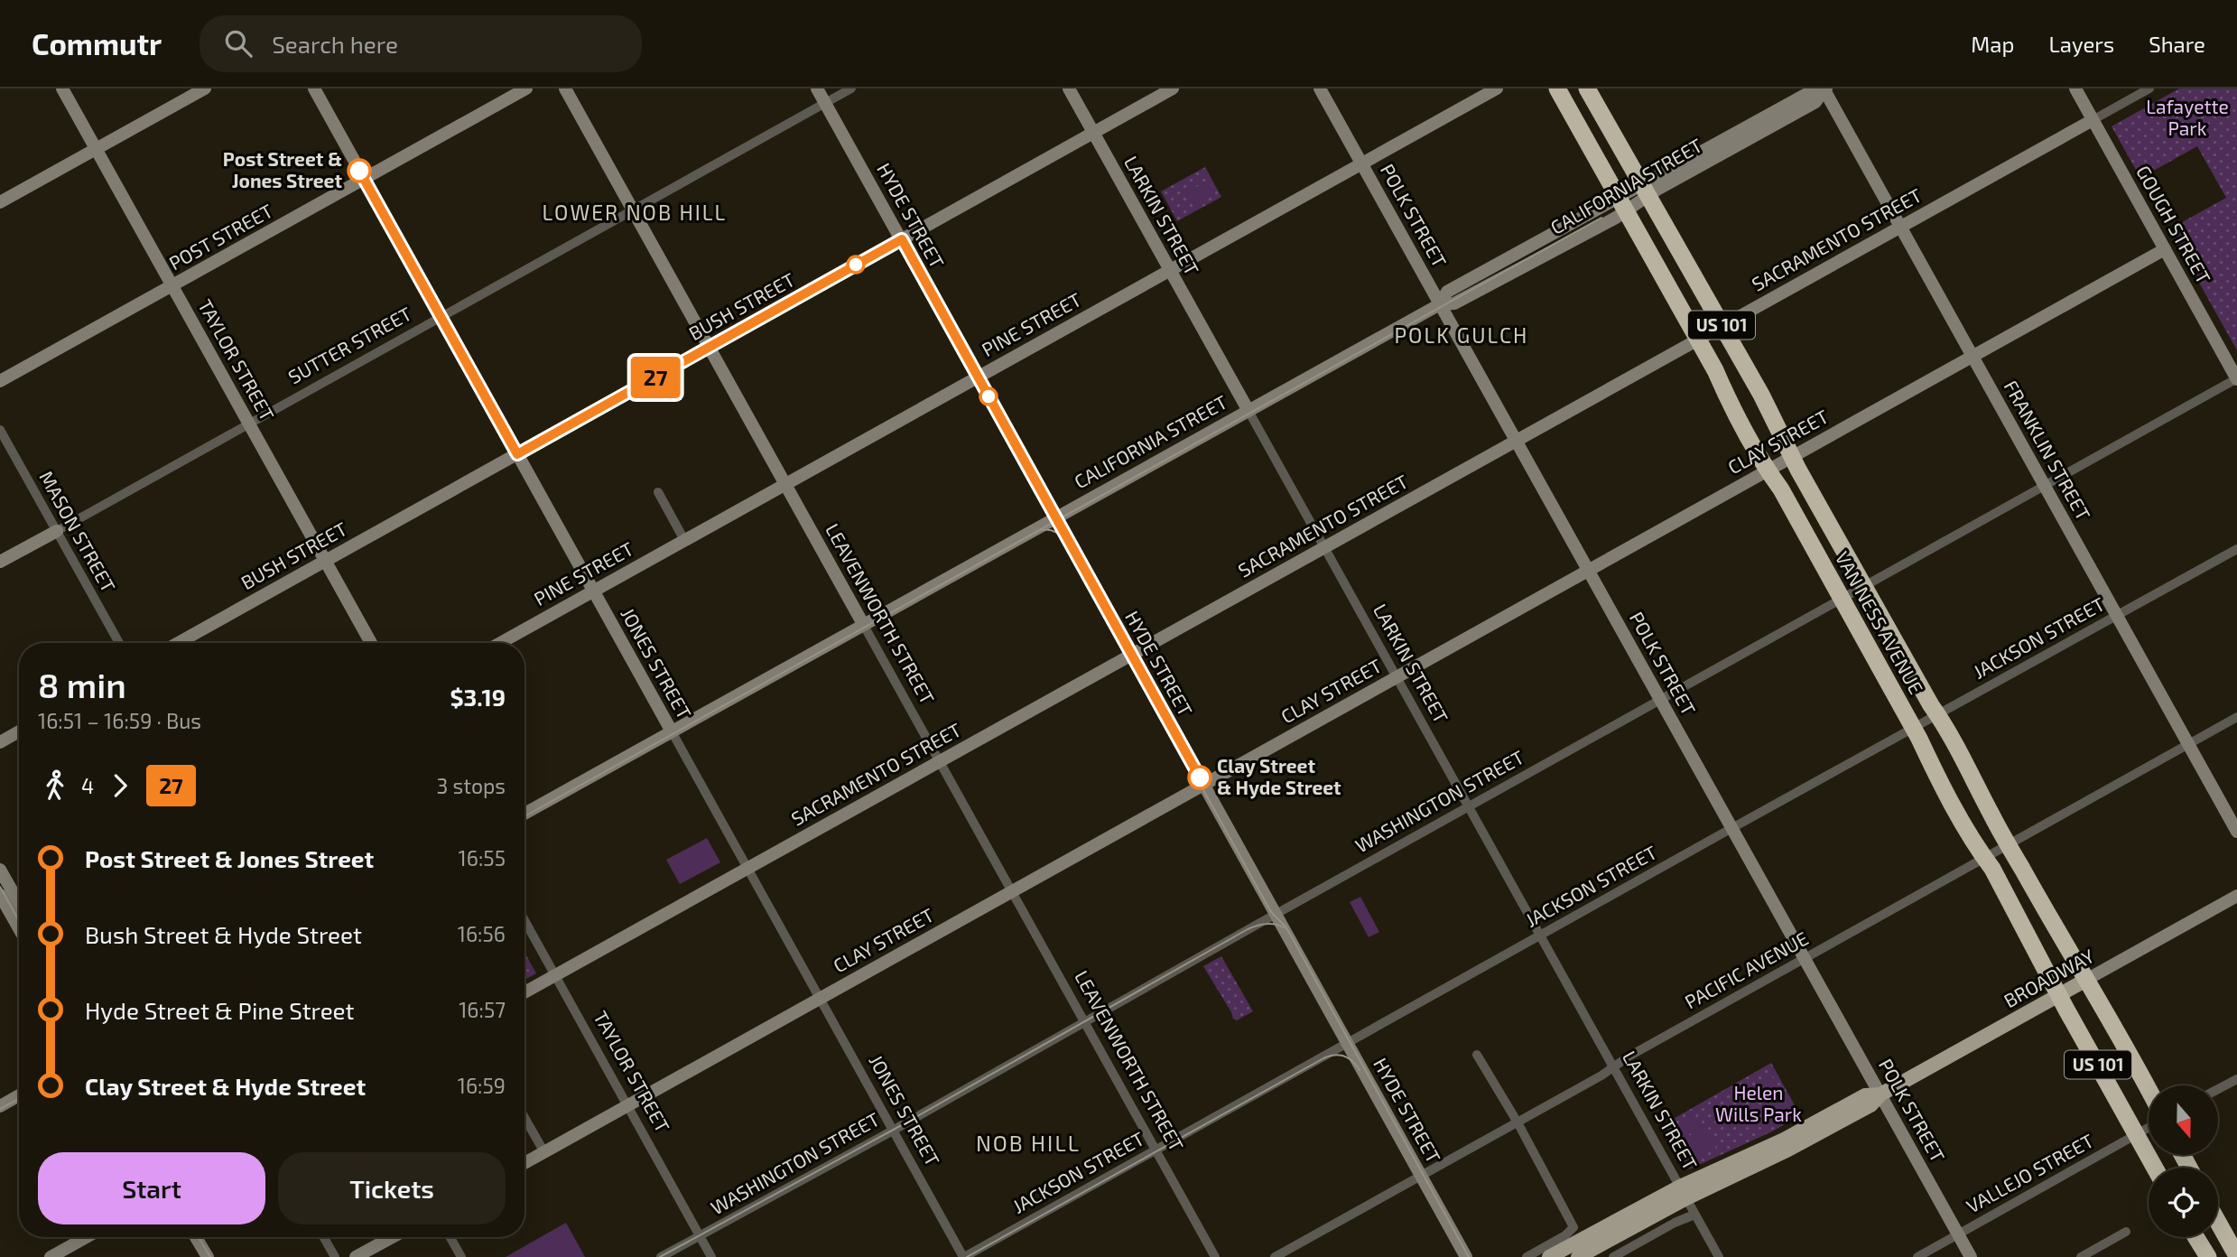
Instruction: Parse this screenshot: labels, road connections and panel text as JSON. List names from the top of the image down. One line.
{"streets":{"highway":["US 101","VAN NESS AVENUE"],"main road":["BROADWAY"],"street":["CALIFORNIA STREET","HYDE STREET","LARKIN STREET","POLK STREET","GOUGH STREET","POST STREET","SACRAMENTO STREET","BUSH STREET","PINE STREET","SUTTER STREET","TAYLOR STREET","CLAY STREET","FRANKLIN STREET","MASON STREET","LEAVENWORTH STREET","JACKSON STREET","JONES STREET","WASHINGTON STREET","PACIFIC AVENUE","VALLEJO STREET"]},"crossings":[["CALIFORNIA STREET","HYDE STREET"],["CALIFORNIA STREET","LARKIN STREET"],["CALIFORNIA STREET","POLK STREET"],["CALIFORNIA STREET","FRANKLIN STREET"],["CALIFORNIA STREET","LEAVENWORTH STREET"],["CALIFORNIA STREET","VAN NESS AVENUE"],["CALIFORNIA STREET","JONES STREET"],["HYDE STREET","SACRAMENTO STREET"],["HYDE STREET","BUSH STREET"],["HYDE STREET","PINE STREET"],["HYDE STREET","SUTTER STREET"],["HYDE STREET","CLAY STREET"],["HYDE STREET","JACKSON STREET"],["HYDE STREET","WASHINGTON STREET"],["HYDE STREET","PACIFIC AVENUE"],["LARKIN STREET","SACRAMENTO STREET"],["LARKIN STREET","BUSH STREET"],["LARKIN STREET","PINE STREET"],["LARKIN STREET","CLAY STREET"],["LARKIN STREET","JACKSON STREET"],["LARKIN STREET","WASHINGTON STREET"],["LARKIN STREET","PACIFIC AVENUE"],["LARKIN STREET","BROADWAY"],["POLK STREET","SACRAMENTO STREET"],["POLK STREET","PINE STREET"],["POLK STREET","CLAY STREET"],["POLK STREET","JACKSON STREET"],["POLK STREET","WASHINGTON STREET"],["POLK STREET","PACIFIC AVENUE"],["POLK STREET","BROADWAY"],["POLK STREET","VALLEJO STREET"],["GOUGH STREET","SACRAMENTO STREET"],["GOUGH STREET","CLAY STREET"],["GOUGH STREET","WASHINGTON STREET"],["POST STREET","TAYLOR STREET"],["POST STREET","JONES STREET"],["SACRAMENTO STREET","TAYLOR STREET"],["SACRAMENTO STREET","FRANKLIN STREET"],["SACRAMENTO STREET","LEAVENWORTH STREET"],["SACRAMENTO STREET","VAN NESS AVENUE"],["SACRAMENTO STREET","JONES STREET"],["BUSH STREET","TAYLOR STREET"],["BUSH STREET","LEAVENWORTH STREET"],["BUSH STREET","JONES STREET"],["PINE STREET","LEAVENWORTH STREET"],["PINE STREET","JONES STREET"],["SUTTER STREET","TAYLOR STREET"],["SUTTER STREET","MASON STREET"],["SUTTER STREET","LEAVENWORTH STREET"],["SUTTER STREET","JONES STREET"],["TAYLOR STREET","CLAY STREET"],["TAYLOR STREET","WASHINGTON STREET"],["CLAY STREET","FRANKLIN STREET"],["CLAY STREET","LEAVENWORTH STREET"],["CLAY STREET","VAN NESS AVENUE"],["CLAY STREET","JONES STREET"],["FRANKLIN STREET","JACKSON STREET"],["FRANKLIN STREET","WASHINGTON STREET"],["FRANKLIN STREET","PACIFIC AVENUE"],["LEAVENWORTH STREET","JACKSON STREET"],["LEAVENWORTH STREET","WASHINGTON STREET"],["VAN NESS AVENUE","JACKSON STREET"],["VAN NESS AVENUE","WASHINGTON STREET"],["VAN NESS AVENUE","PACIFIC AVENUE"],["VAN NESS AVENUE","BROADWAY"],["VAN NESS AVENUE","VALLEJO STREET"],["JACKSON STREET","JONES STREET"],["JONES STREET","WASHINGTON STREET"]],"districts":["LOWER NOB HILL","POLK GULCH","NOB HILL"],"parks":["Lafayette Park","Helen Wills Park"],"places":["Post Street & Jones Street","Clay Street & Hyde Street"],"lines":["bus line 27"],"north":"bottom","page":{"header":"Commutr","search":"Search here","nav":["Map","Layers","Share"],"on_map":"27","heading":["8 min","16:51 – 16:59 · Bus","$3.19"],"legs":["4","27","3 stops"],"list":[{"name":"Post Street & Jones Street","value":"16:55"},{"name":"Bush Street & Hyde Street","value":"16:56"},{"name":"Hyde Street & Pine Street","value":"16:57"},{"name":"Clay Street & Hyde Street","value":"16:59"}],"buttons":["Start","Tickets"]}}
